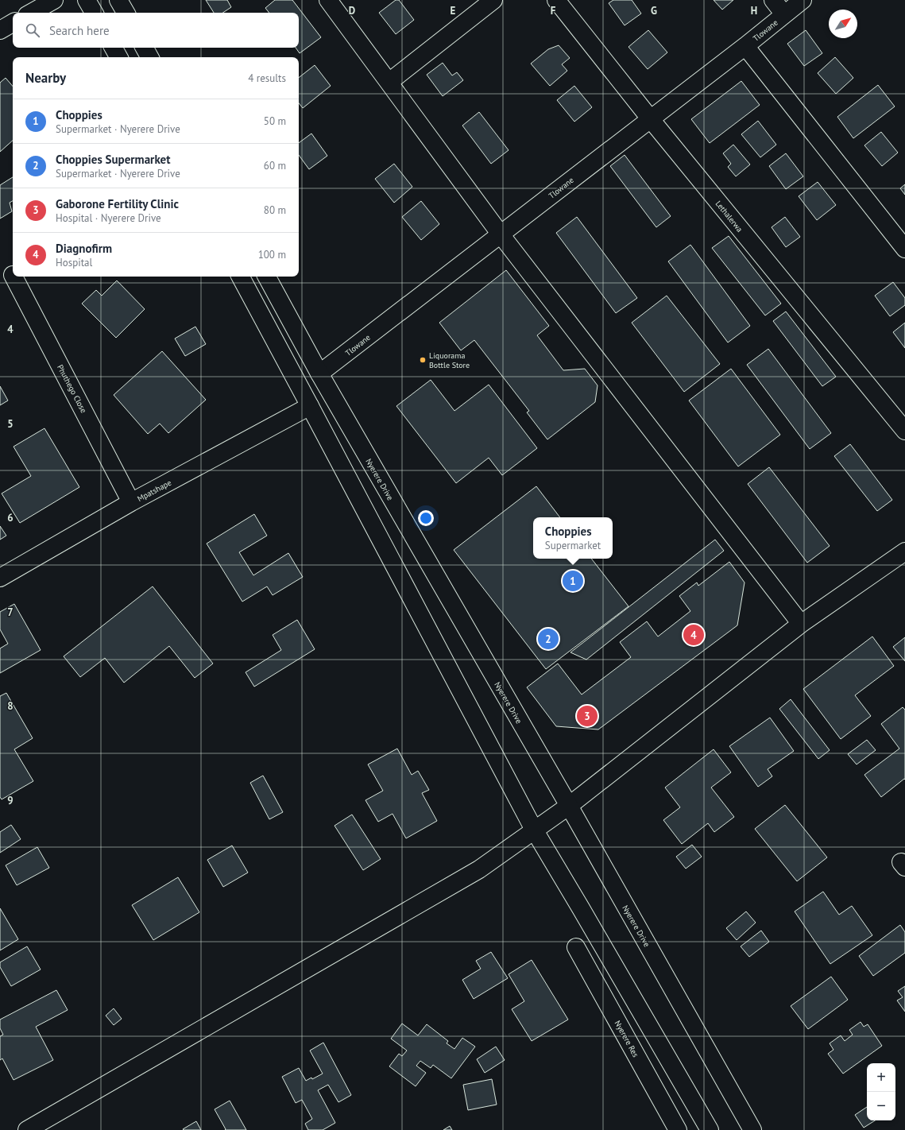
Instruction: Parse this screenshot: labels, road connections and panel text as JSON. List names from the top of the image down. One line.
{"streets":{"street":["Tlowane","Lethalerwa","Phuthego Close","Nyerere Drive","Mpatshape","Nyerere Res"]},"crossings":[["Tlowane","Lethalerwa"],["Tlowane","Nyerere Drive"],["Phuthego Close","Mpatshape"]],"places":["Liquorama Bottle Store"],"north":"top right","page":{"search":"Search here","heading":["Nearby","4 results"],"list":[{"mark":"1","name":"Choppies","note":"Supermarket · Nyerere Drive","value":"50 m"},{"mark":"2","name":"Choppies Supermarket","note":"Supermarket · Nyerere Drive","value":"60 m"},{"mark":"3","name":"Gaborone Fertility Clinic","note":"Hospital · Nyerere Drive","value":"80 m"},{"mark":"4","name":"Diagnofirm","note":"Hospital","value":"100 m"}],"popup":["Choppies","Supermarket"],"pins":["1","4","2","3"],"map_buttons":["+","−"]},"grid":{"columns":["D","E","F","G","H"],"rows":["4","5","6","7","8","9"]}}
